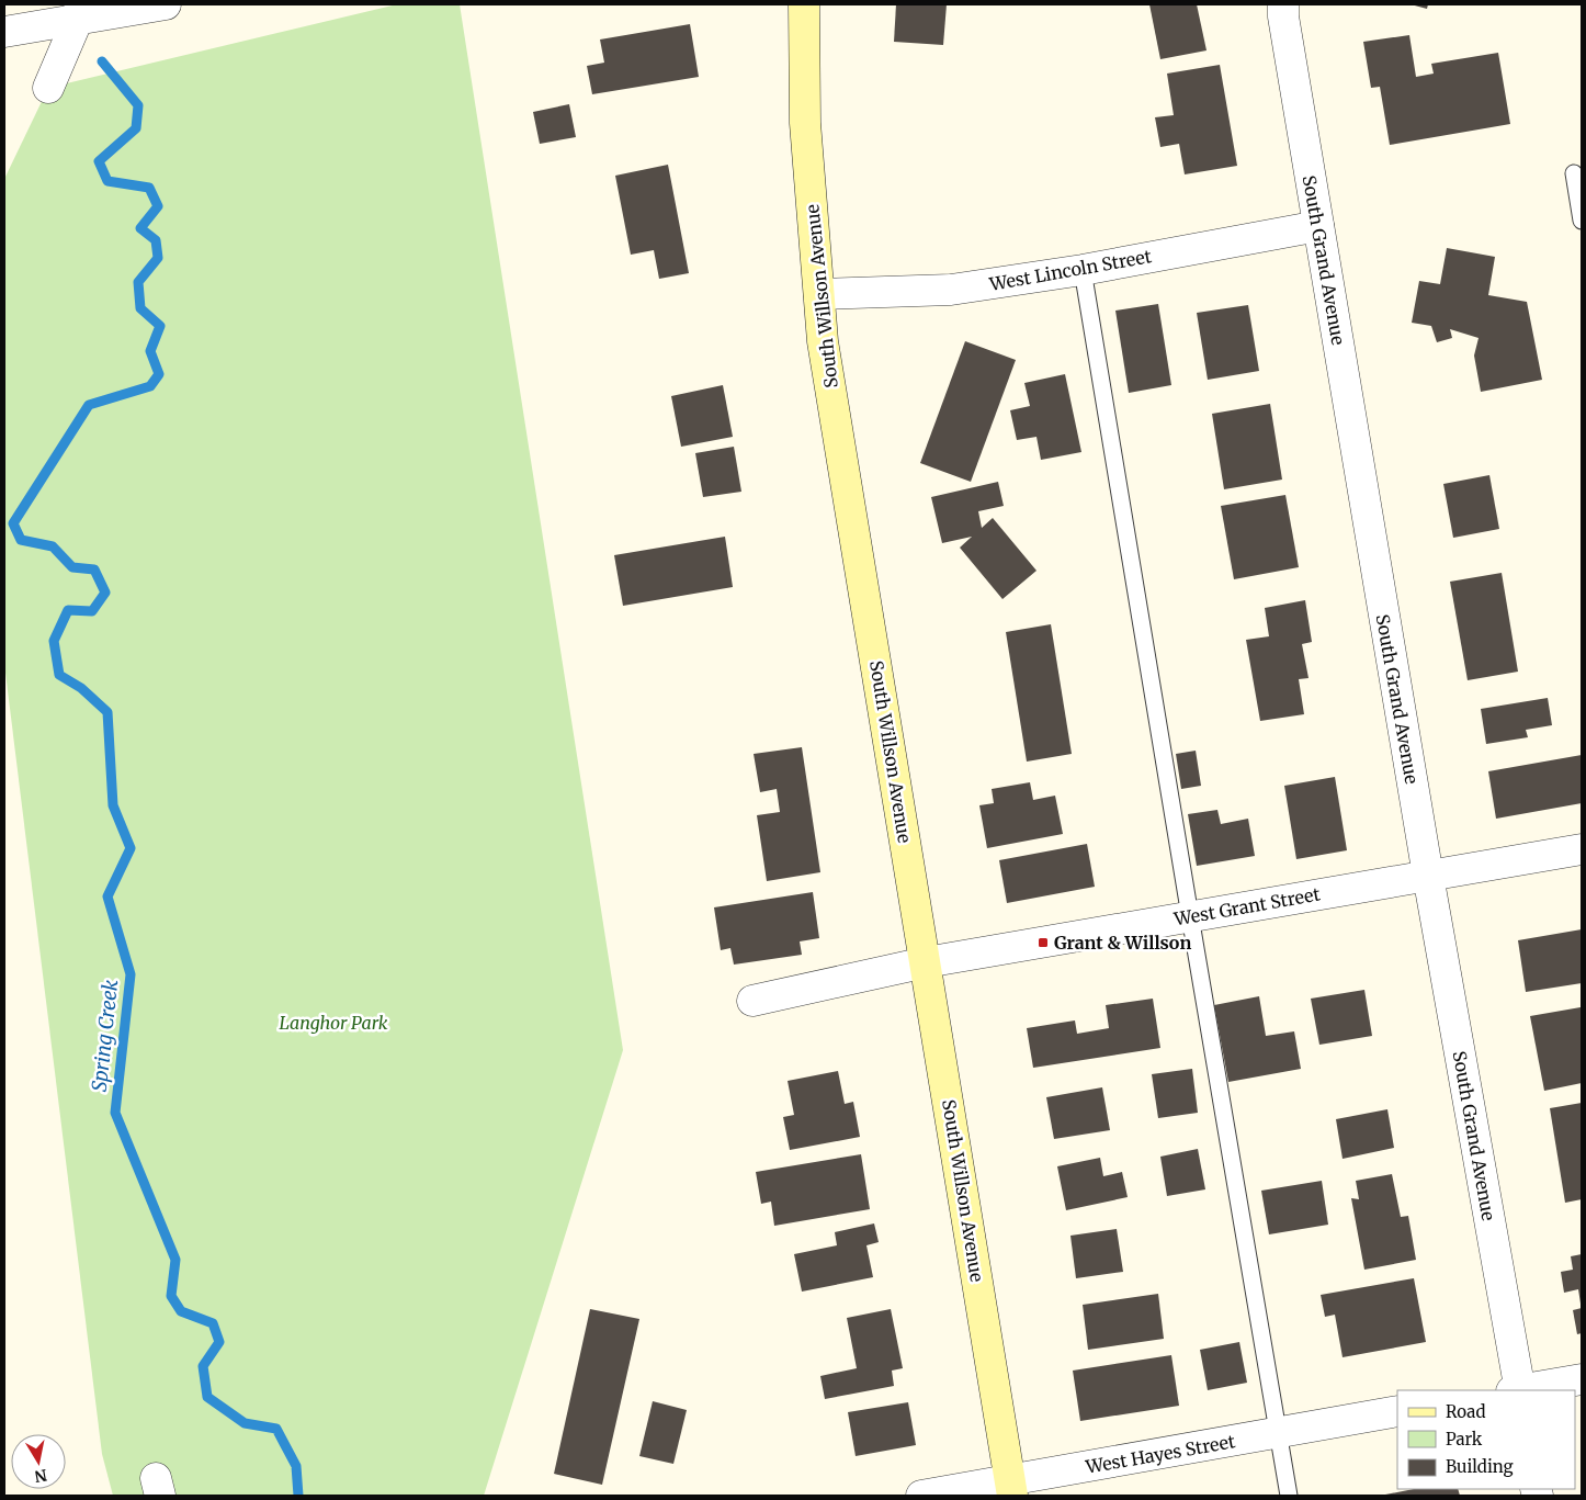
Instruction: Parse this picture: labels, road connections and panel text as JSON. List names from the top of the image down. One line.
{"streets":{"main road":["South Willson Avenue"],"street":["South Grand Avenue","West Lincoln Street","West Grant Street","West Hayes Street"]},"crossings":[["South Grand Avenue","West Lincoln Street"],["South Grand Avenue","West Grant Street"],["West Lincoln Street","South Willson Avenue"],["South Willson Avenue","West Grant Street"],["South Willson Avenue","West Hayes Street"]],"water":["Spring Creek"],"parks":["Langhor Park"],"places":{"transit":["Grant & Willson"]},"legend":["Road","Park","Building"],"north":"bottom"}
